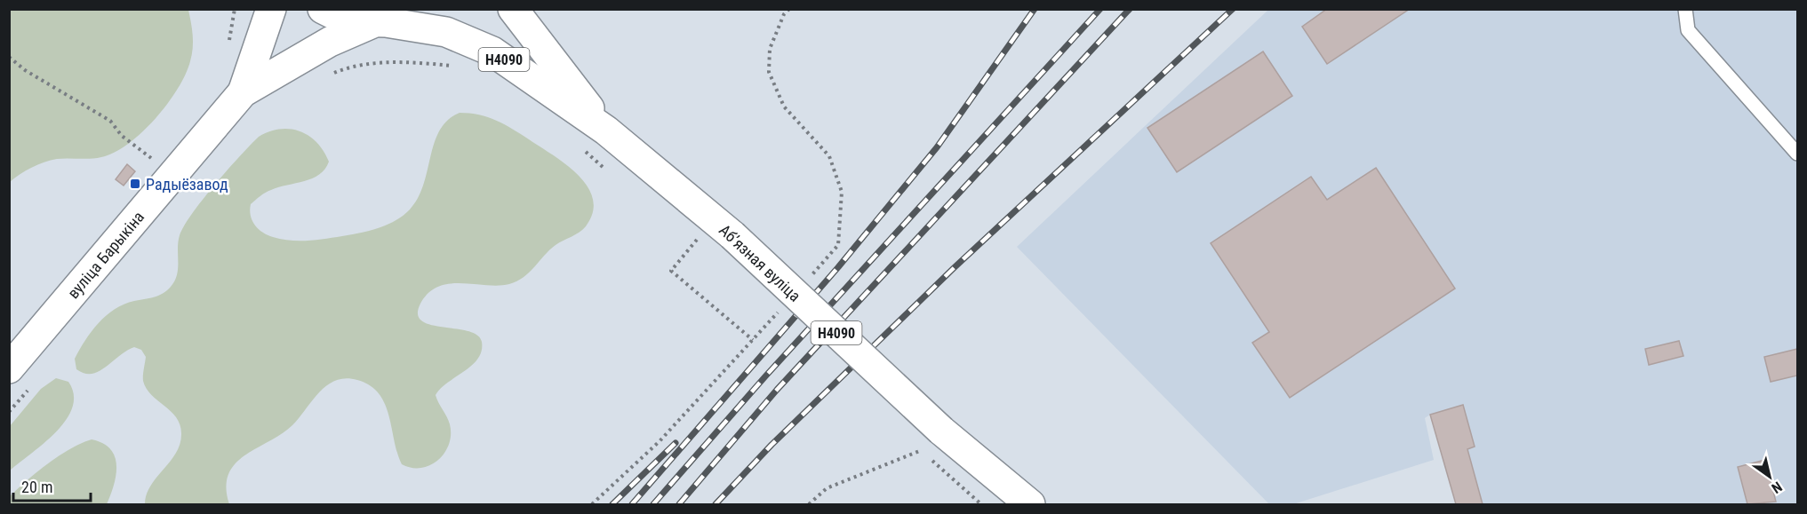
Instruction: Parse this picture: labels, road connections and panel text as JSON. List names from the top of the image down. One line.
{"streets":{"main road":["Н4090","вуліца Барыкіна","Абʼязная вуліца"]},"crossings":[["вуліца Барыкіна","Абʼязная вуліца"]],"places":{"transit":["Радыёзавод"]},"scale_bar":"20 m","north":"bottom right"}
